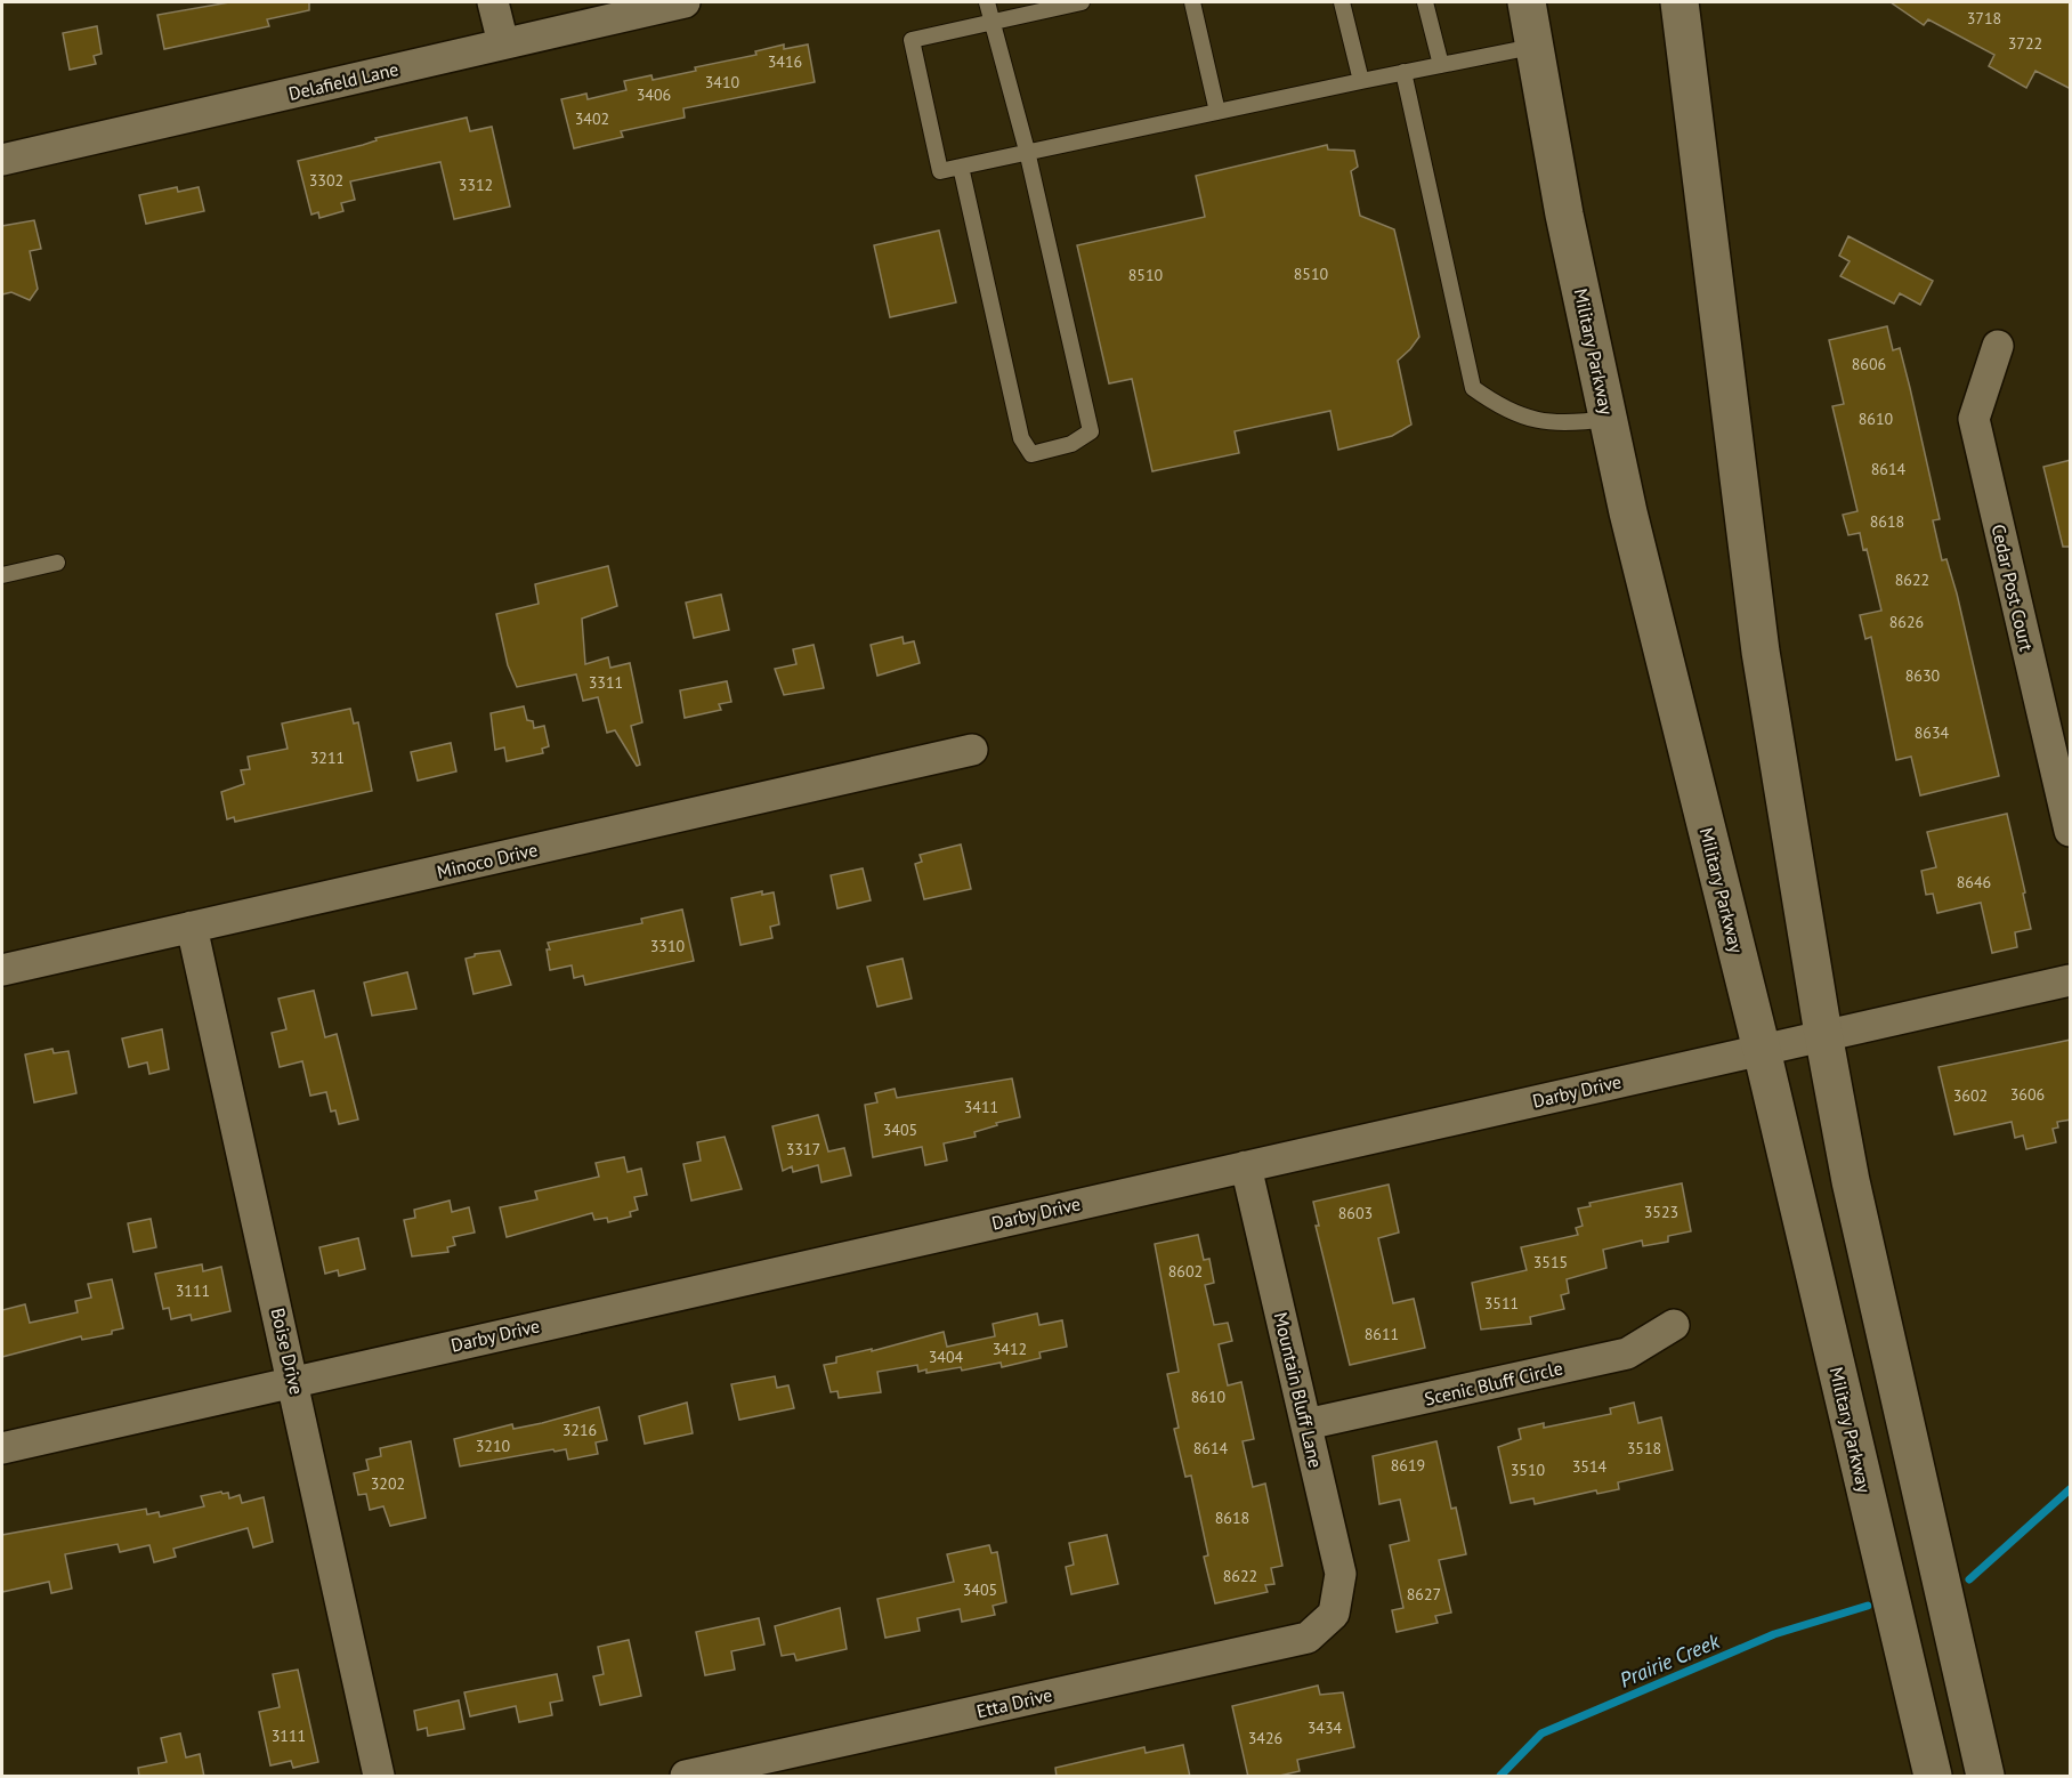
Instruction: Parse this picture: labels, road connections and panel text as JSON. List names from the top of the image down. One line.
{"streets":{"main road":["Military Parkway"],"street":["Delafield Lane","Cedar Post Court","Minoco Drive","Darby Drive","Boise Drive","Scenic Bluff Circle","Mountain Bluff Lane","Etta Drive"]},"crossings":[["Military Parkway","Darby Drive"],["Minoco Drive","Boise Drive"],["Darby Drive","Boise Drive"],["Darby Drive","Mountain Bluff Lane"],["Scenic Bluff Circle","Mountain Bluff Lane"],["Mountain Bluff Lane","Etta Drive"]],"water":["Prairie Creek"],"house_numbers":["3718","3722","3416","3410","3406","3402","3302","3312","8510","8510","8606","8610","8614","8618","8622","8626","8630","3311","8634","3211","8646","3310","3606","3602","3411","3405","3317","3523","8603","3515","8602","3111","3511","8611","3412","3404","8610","3216","3210","8614","3518","8619","3514","3510","3202","8618","8622","3405","8627","3434","3111","3426"]}
